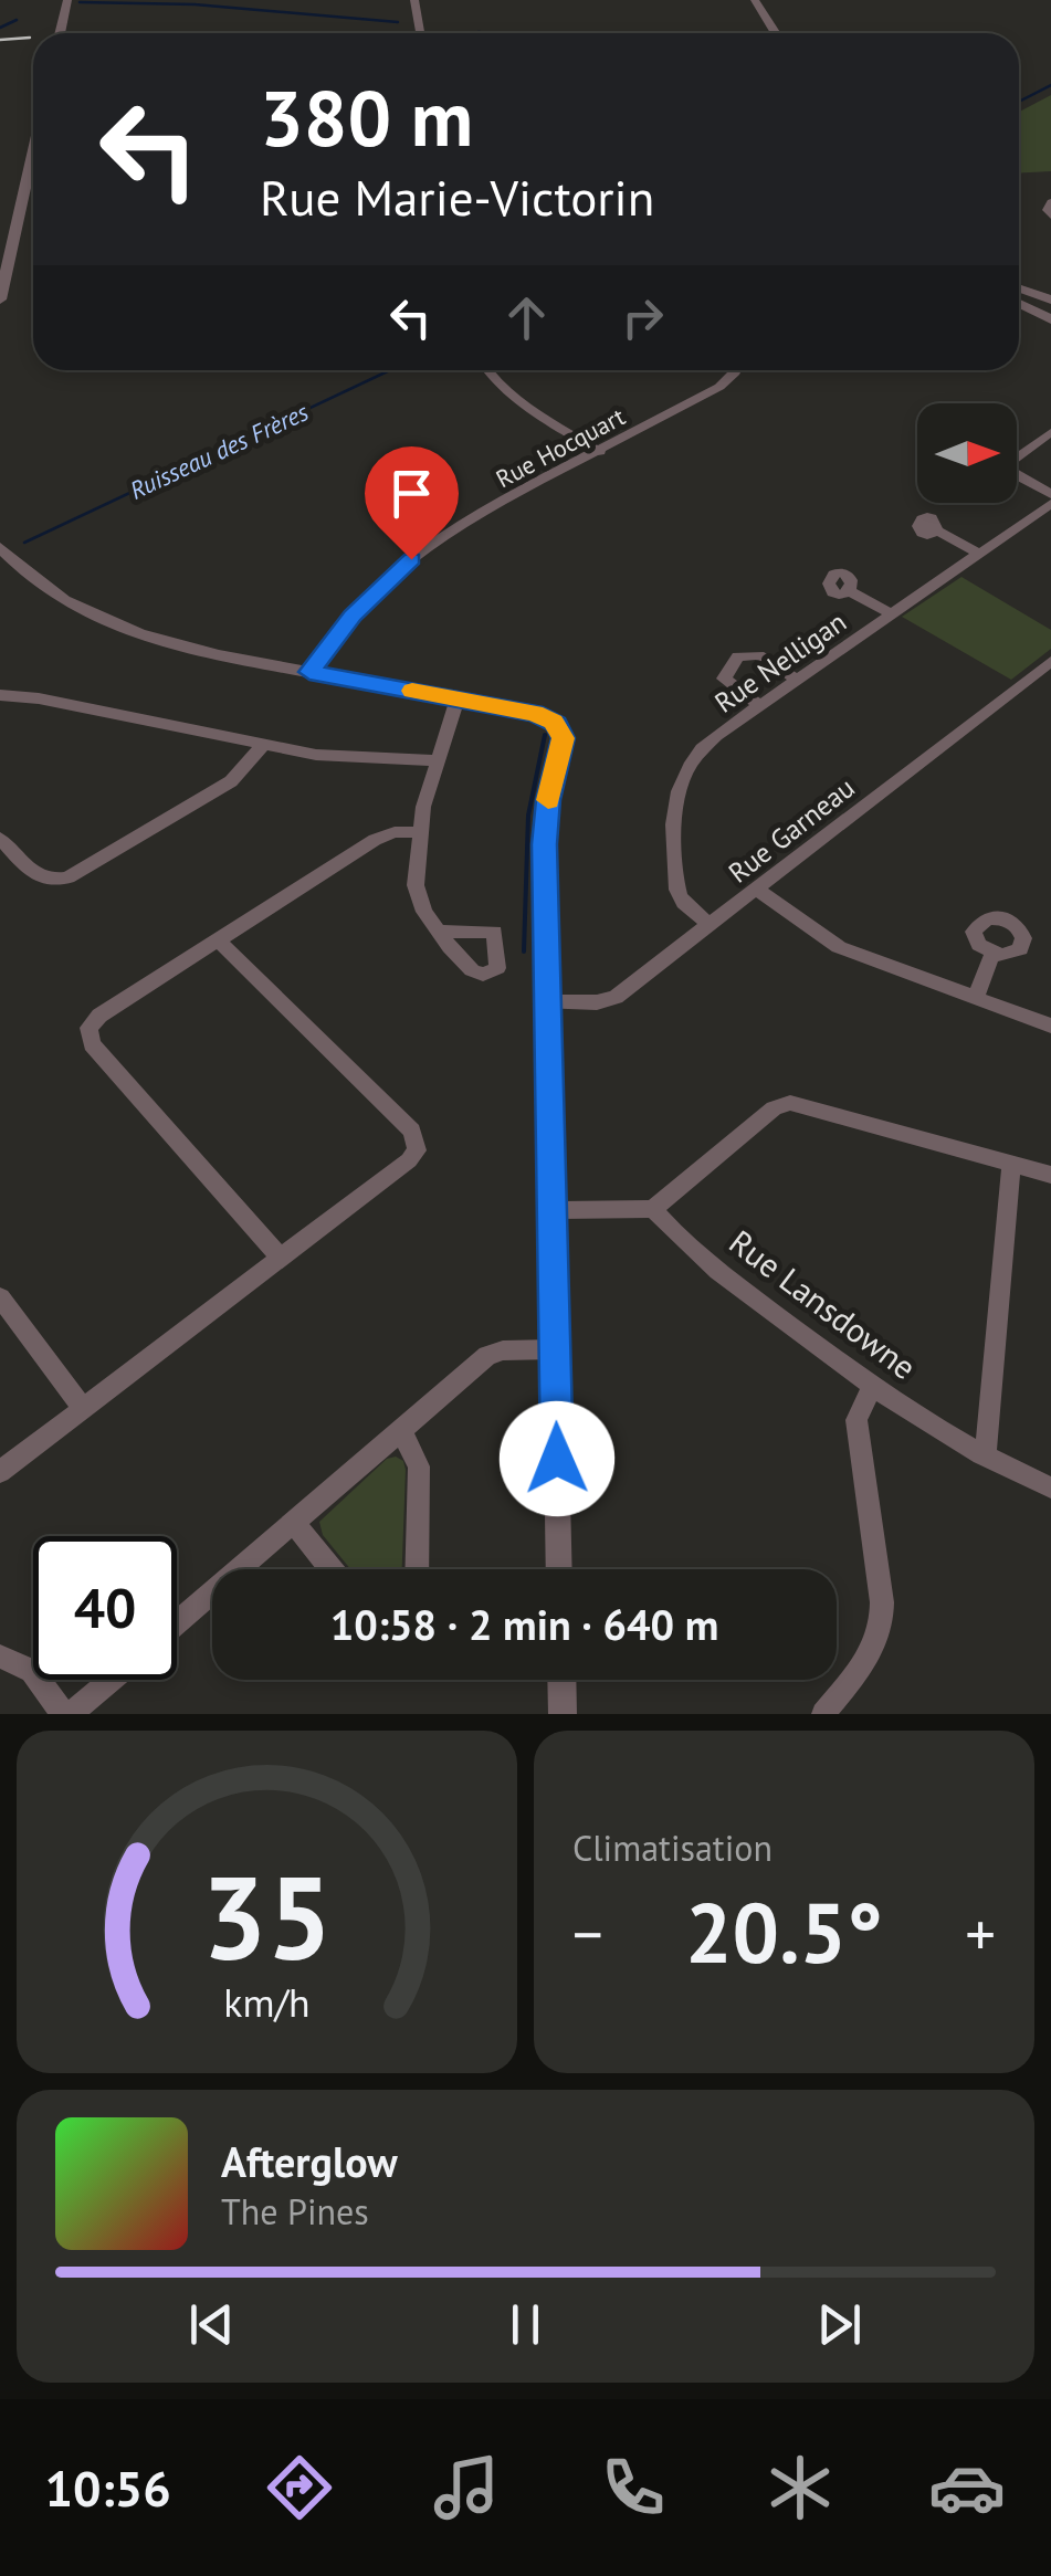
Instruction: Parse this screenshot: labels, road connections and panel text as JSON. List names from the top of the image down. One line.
{"streets":{"street":["Rue Hocquart","Rue Nelligan","Rue Garneau","Rue Lansdowne"]},"crossings":[["Rue Nelligan","Rue Garneau"]],"water":["Ruisseau des Frères"],"north":"right","page":{"turn":["380 m","Rue Marie-Victorin"],"limit":"40","trip":"10:58 · 2 min · 640 m","tile":"Climatisation","heat":["−","20.5°","+"],"song":["Afterglow","The Pines"],"tabs":"10:56","gauge":["35","km/h"]}}
